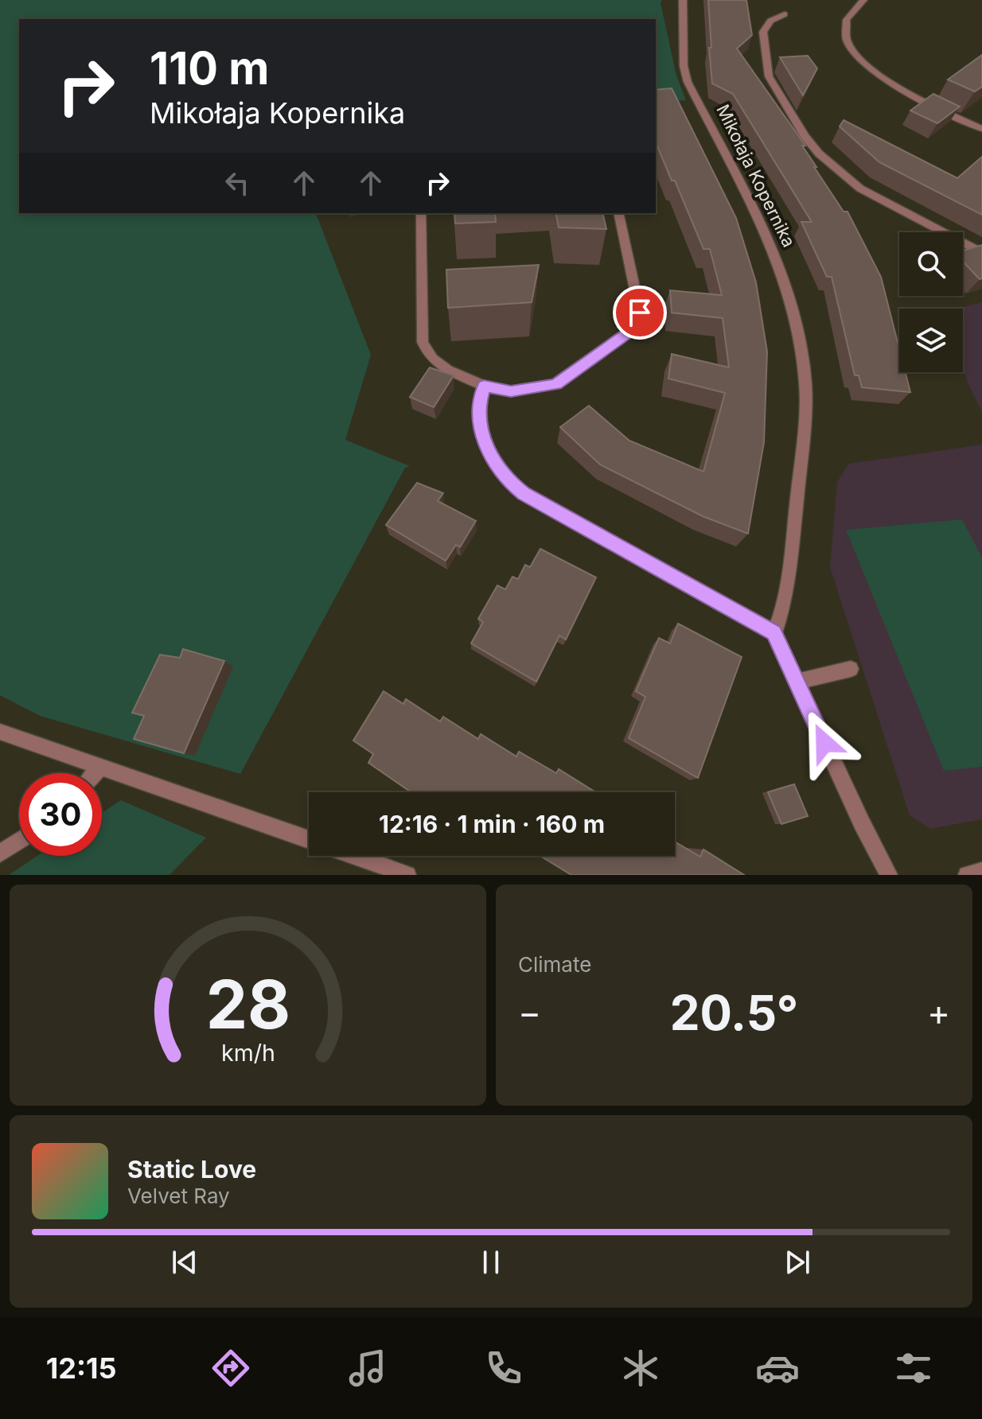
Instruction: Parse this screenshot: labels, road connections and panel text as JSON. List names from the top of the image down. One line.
{"streets":{"street":["Mikołaja Kopernika"]},"page":{"turn":["110 m","Mikołaja Kopernika"],"limit":"30","trip":"12:16 · 1 min · 160 m","tile":"Climate","heat":["−","20.5°","+"],"song":["Static Love","Velvet Ray"],"tabs":"12:15","gauge":["28","km/h"]}}
